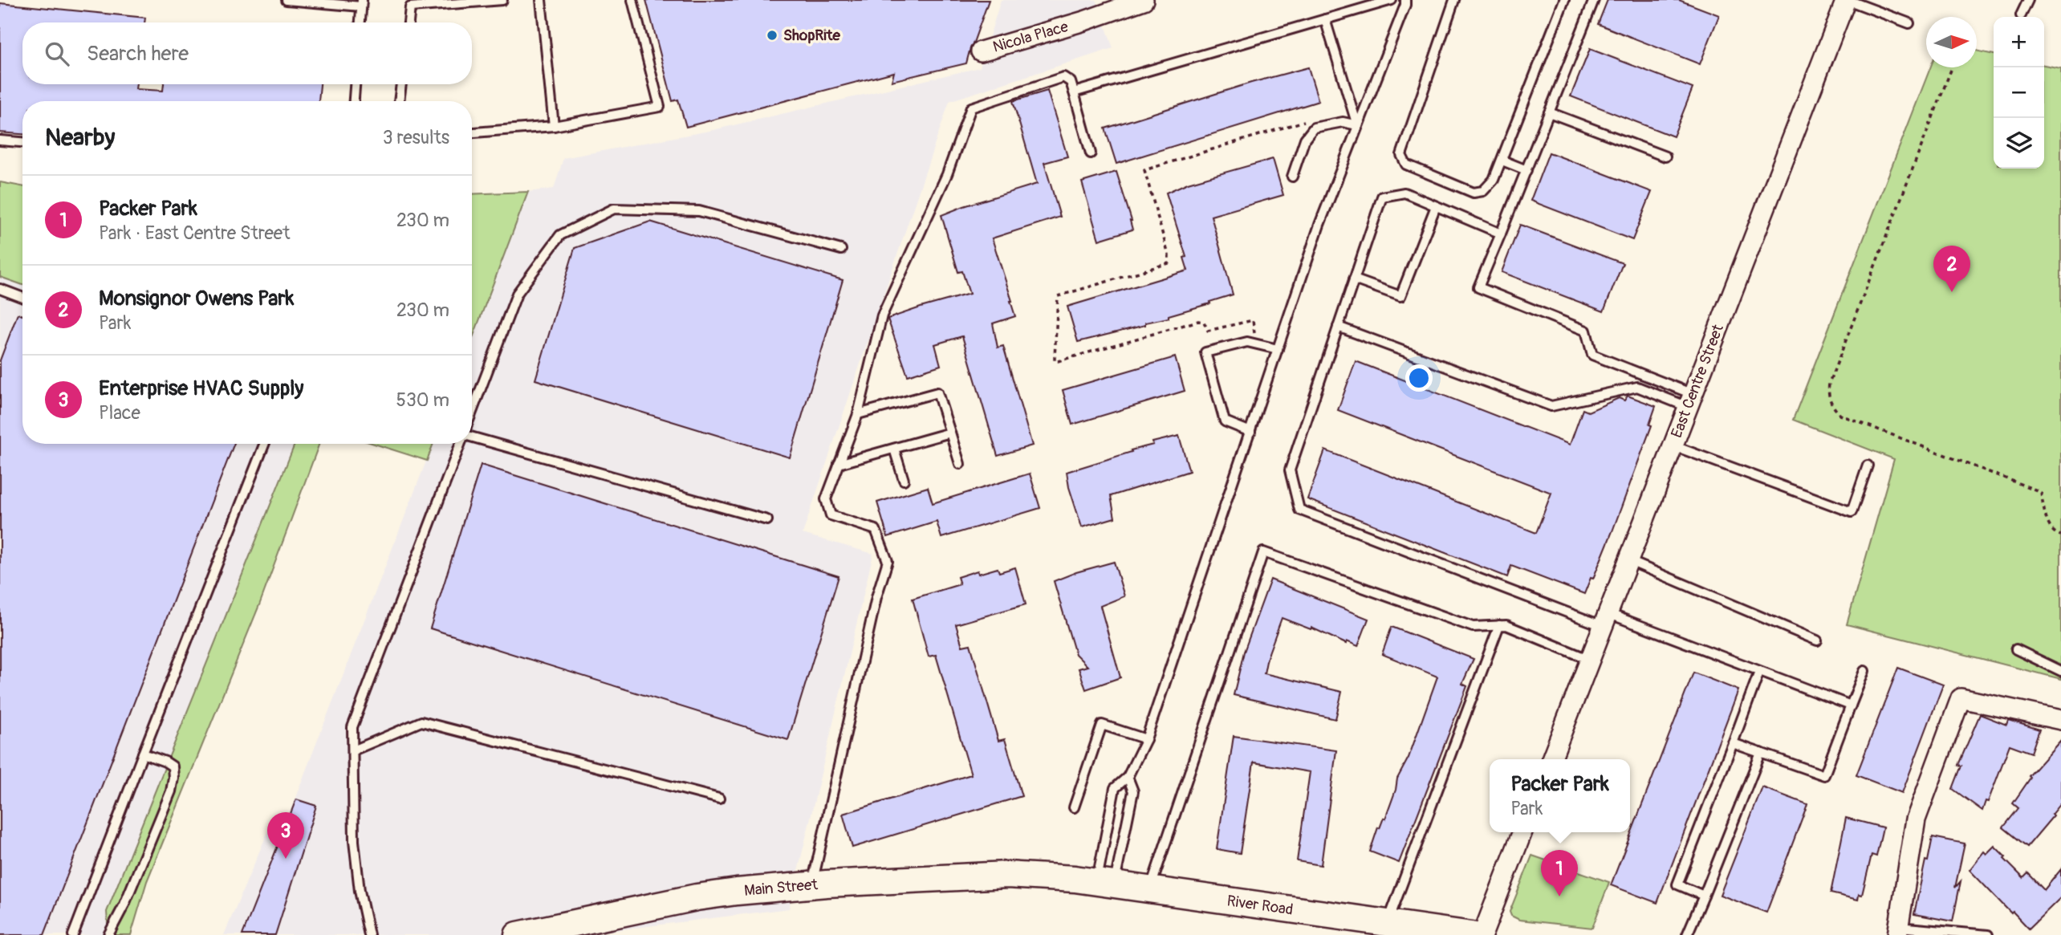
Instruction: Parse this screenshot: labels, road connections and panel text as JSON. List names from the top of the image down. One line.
{"streets":{"street":["Nicola Place","East Centre Street","Main Street","River Road"]},"crossings":[["Main Street","River Road"]],"places":["ShopRite"],"north":"right","page":{"map_buttons":["+","−"],"search":"Search here","heading":["Nearby","3 results"],"list":[{"mark":"1","name":"Packer Park","note":"Park · East Centre Street","value":"230 m"},{"mark":"2","name":"Monsignor Owens Park","note":"Park","value":"230 m"},{"mark":"3","name":"Enterprise HVAC Supply","note":"Place","value":"530 m"}],"pins":["2","3","1"],"popup":["Packer Park","Park"]}}
